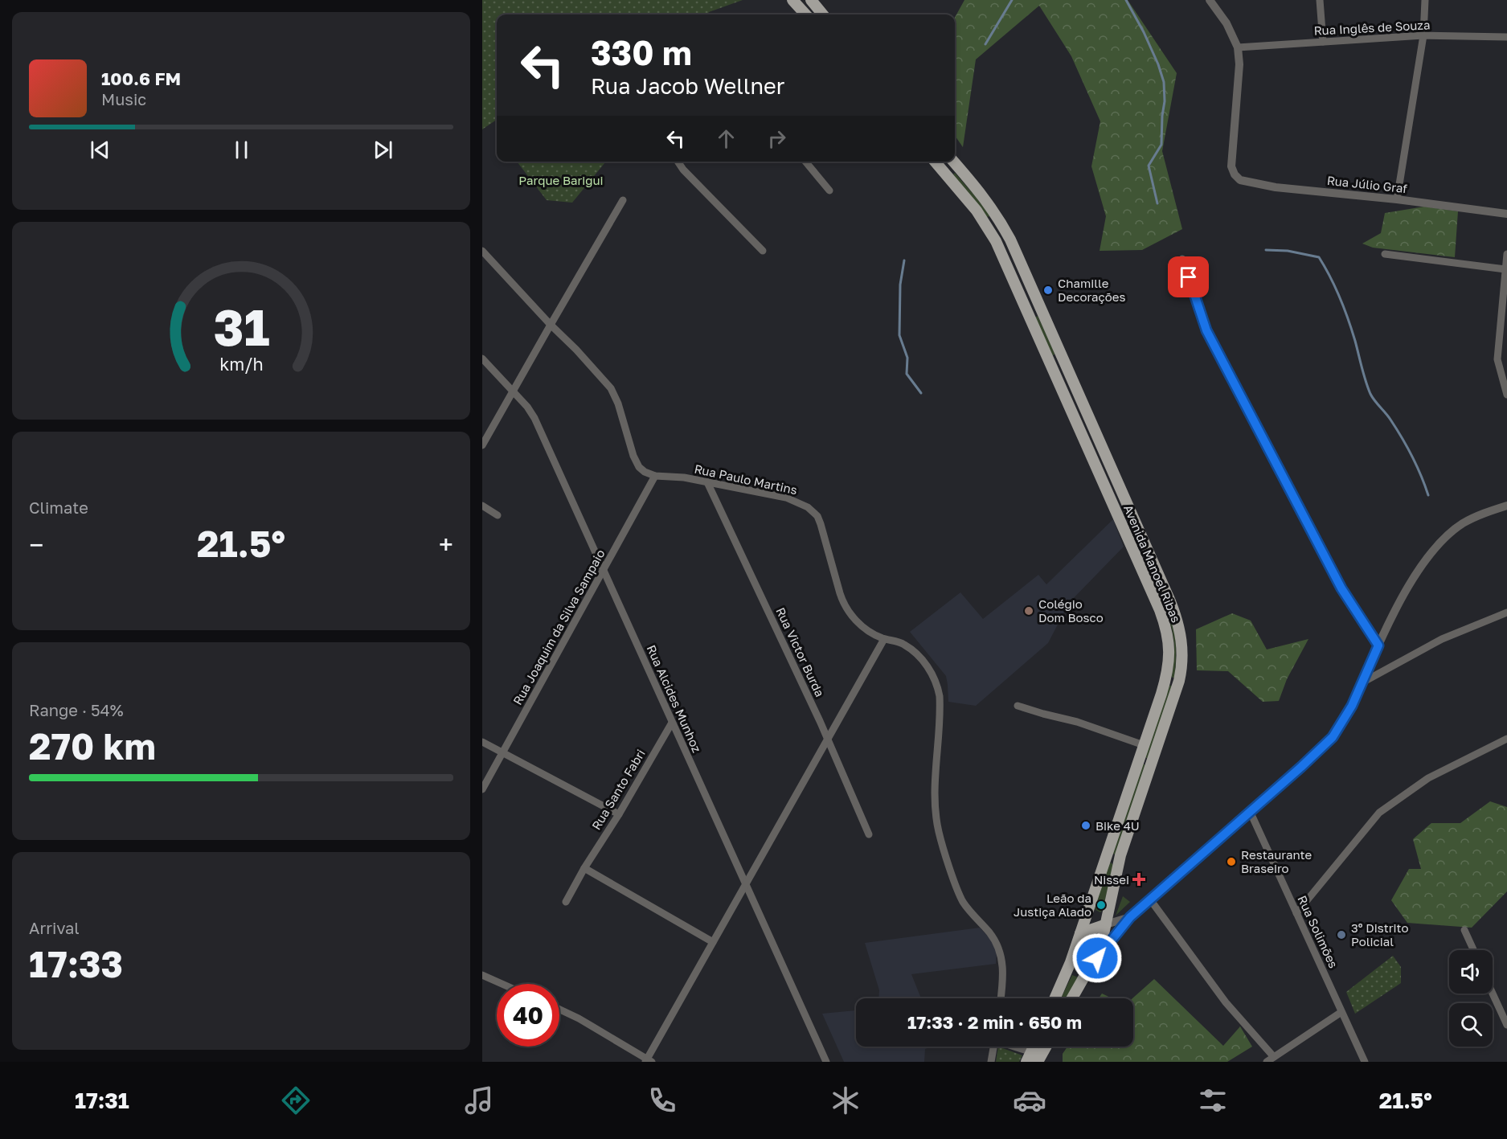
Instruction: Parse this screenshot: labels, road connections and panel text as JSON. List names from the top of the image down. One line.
{"streets":{"main road":["Avenida Manoel Ribas"],"street":["Rua Inglês de Souza","Rua Júlio Graf","Rua Paulo Martins","Rua Joaquim da Silva Sampaio","Rua Victor Burda","Rua Alcides Munhoz","Rua Santo Fabri","Rua Solimões"]},"crossings":[["Rua Inglês de Souza","Rua Júlio Graf"],["Rua Paulo Martins","Rua Joaquim da Silva Sampaio"],["Rua Paulo Martins","Rua Victor Burda"],["Rua Joaquim da Silva Sampaio","Rua Alcides Munhoz"],["Rua Alcides Munhoz","Rua Santo Fabri"]],"parks":["Parque Barigui"],"places":{"other":["Chamille Decorações","Colégio Dom Bosco","Bike 4U","Restaurante Braseiro","Leão da Justiça Alado","3º Distrito Policial"],"health":["Nissei"]},"page":{"turn":["330 m","Rua Jacob Wellner"],"song":["100.6 FM","Music"],"tile":["Climate",["Range · 54%","270 km"],["Arrival","17:33"]],"heat":["−","21.5°","+"],"limit":"40","trip":"17:33 · 2 min · 650 m","tabs":["17:31","21.5°"],"gauge":["31","km/h"]}}
